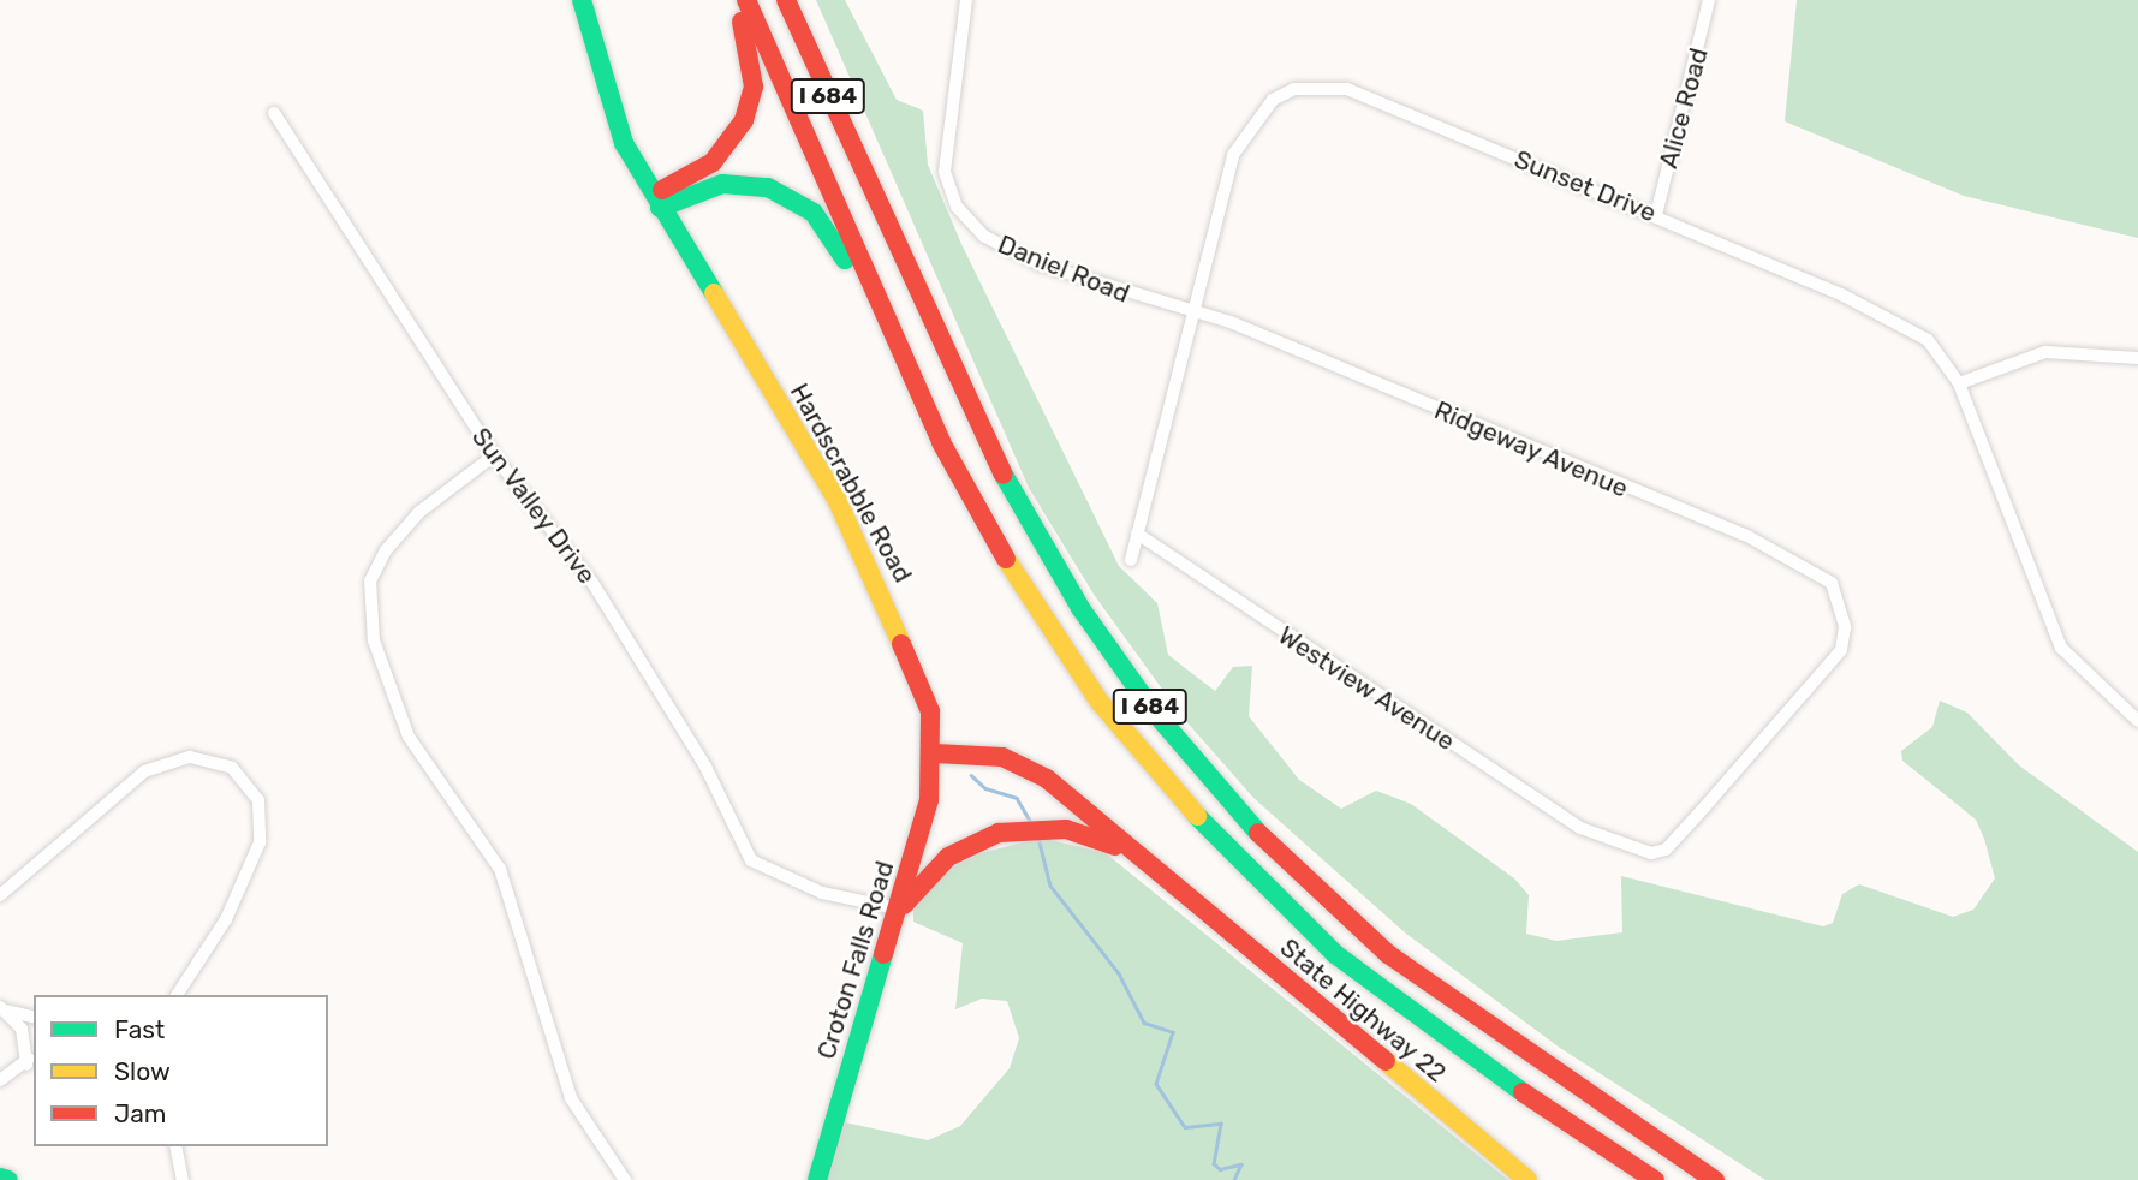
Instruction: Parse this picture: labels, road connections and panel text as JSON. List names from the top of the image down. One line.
{"streets":{"main road":["I 684","Hardscrabble Road","Croton Falls Road","State Highway 22"],"street":["Alice Road","Sunset Drive","Daniel Road","Ridgeway Avenue","Sun Valley Drive","Westview Avenue"]},"crossings":[["Alice Road","Sunset Drive"],["Sunset Drive","Daniel Road"],["Sunset Drive","Ridgeway Avenue"],["Sunset Drive","Westview Avenue"],["Daniel Road","Ridgeway Avenue"],["Ridgeway Avenue","Westview Avenue"],["Hardscrabble Road","Croton Falls Road"],["Sun Valley Drive","Croton Falls Road"]],"legend":["Fast","Slow","Jam"]}
